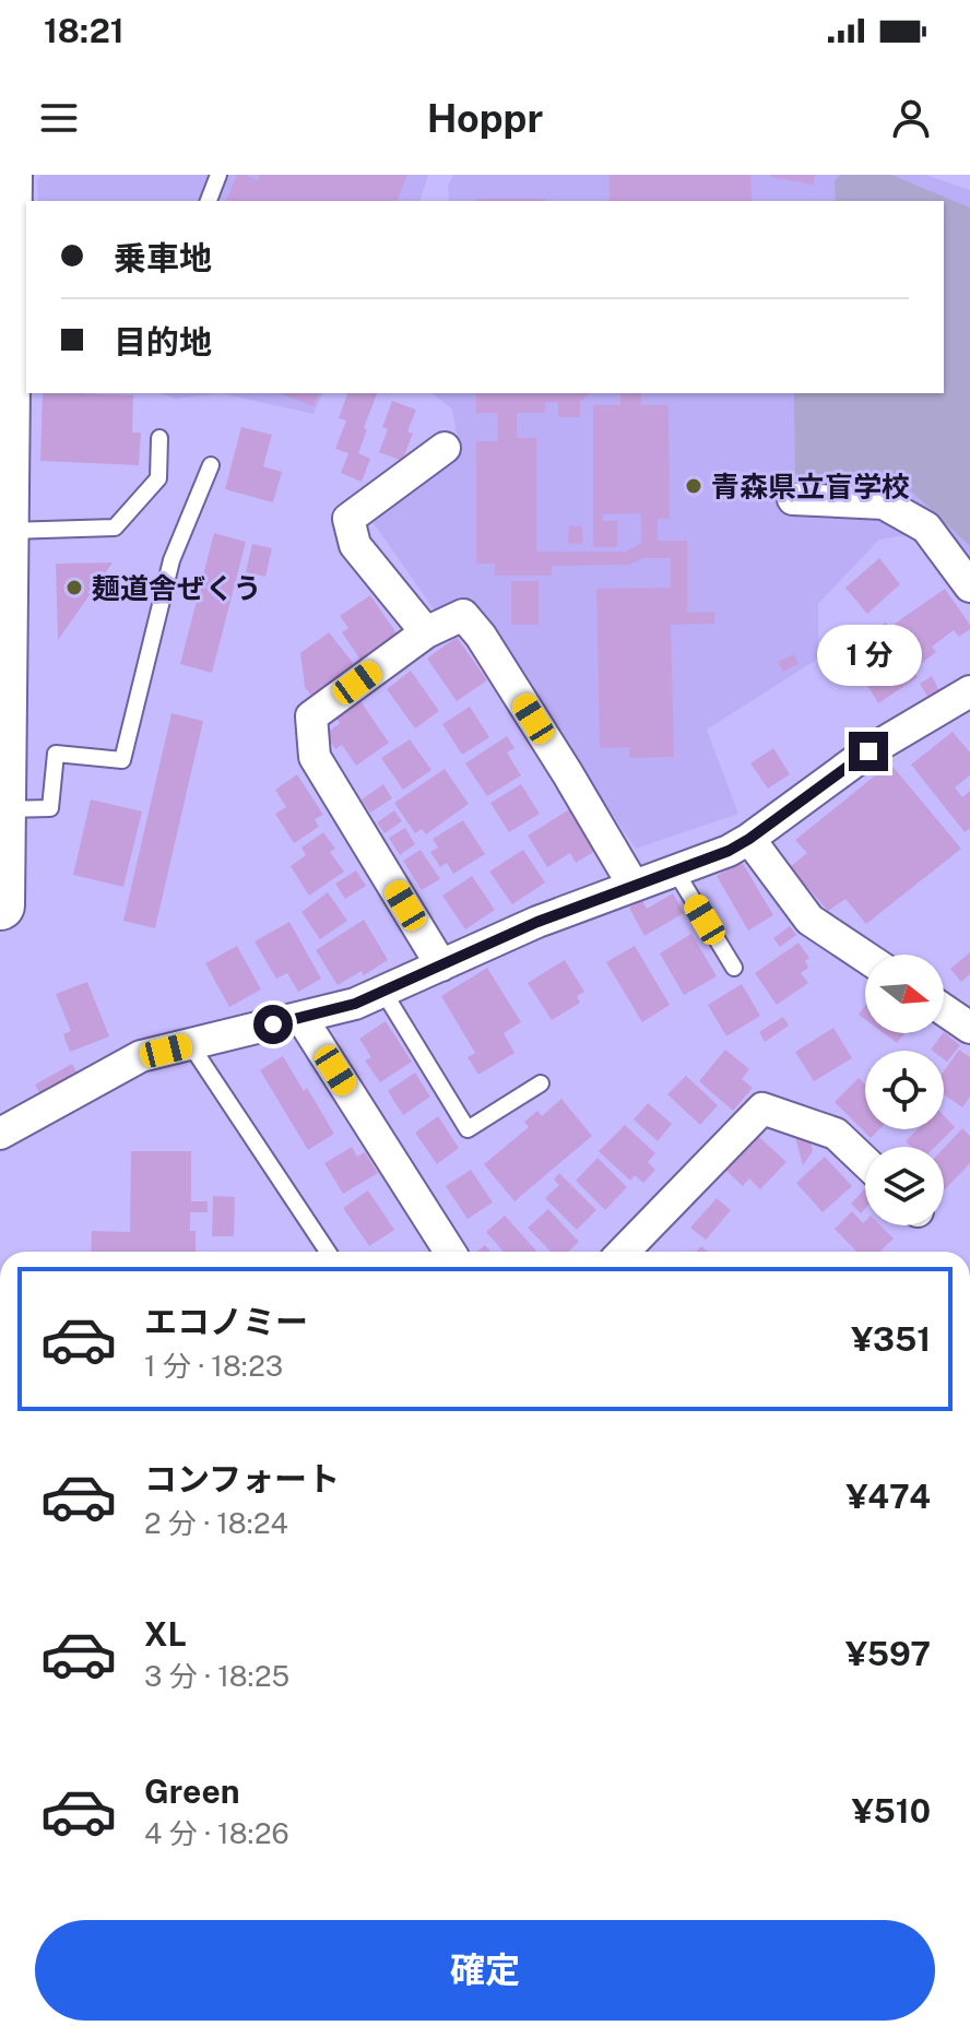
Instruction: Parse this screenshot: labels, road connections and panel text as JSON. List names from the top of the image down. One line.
{"places":["青森県立盲学校","麺道舎ぜくう"],"north":"right","page":{"status":"18:21","header":"Hoppr","banner":["乗車地","目的地"],"bubble":"1 分","list":[{"name":"エコノミー","note":"1 分 · 18:23","value":"¥351"},{"name":"コンフォート","note":"2 分 · 18:24","value":"¥474"},{"name":"XL","note":"3 分 · 18:25","value":"¥597"},{"name":"Green","note":"4 分 · 18:26","value":"¥510"}],"buttons":"確定"}}
